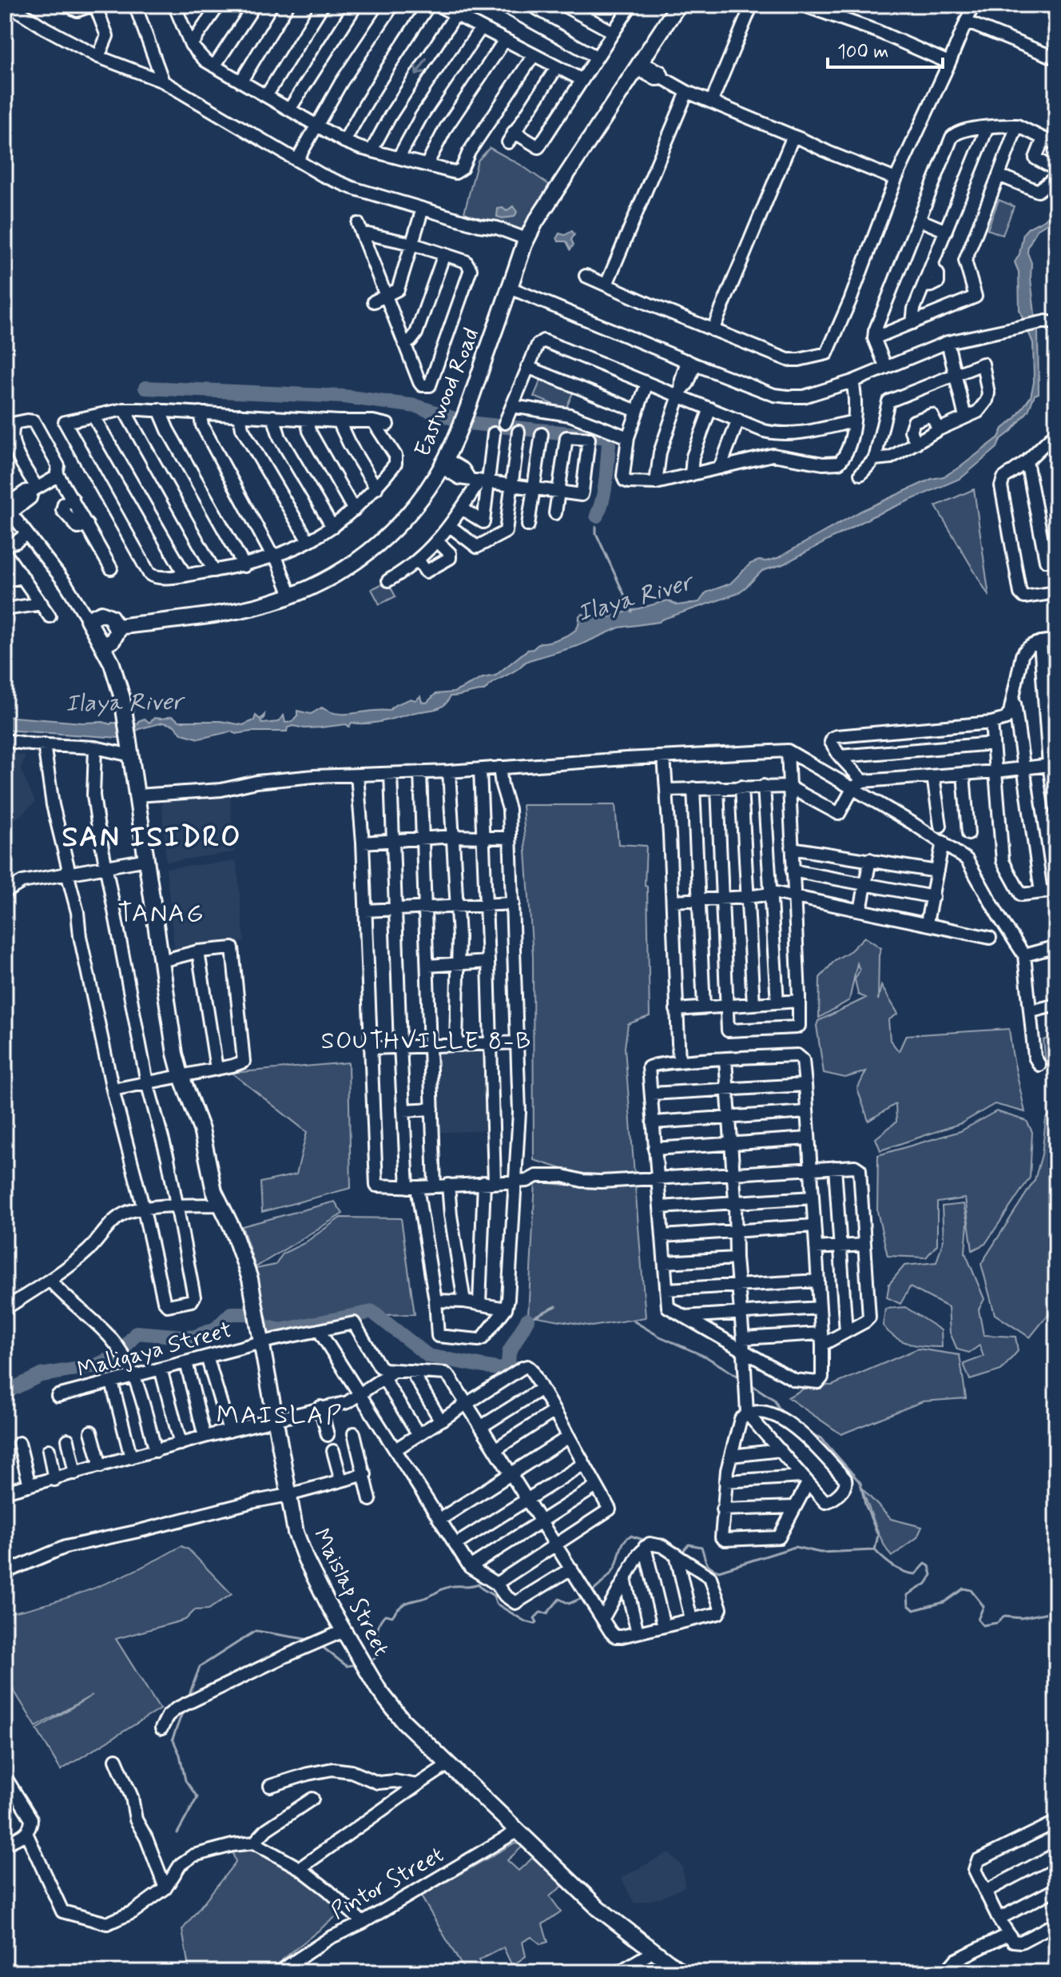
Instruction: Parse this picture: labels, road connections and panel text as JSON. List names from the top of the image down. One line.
{"streets":{"main road":["Eastwood Road","Maislap Street"],"street":["Maligaya Street","Pintor Street"]},"crossings":[["Eastwood Road","Maislap Street"],["Maligaya Street","Maislap Street"],["Maislap Street","Pintor Street"]],"districts":["SAN ISIDRO","TANAG","SOUTHVILLE 8-B","MAISLAP"],"water":["Ilaya River"],"scale_bar":"100 m"}
